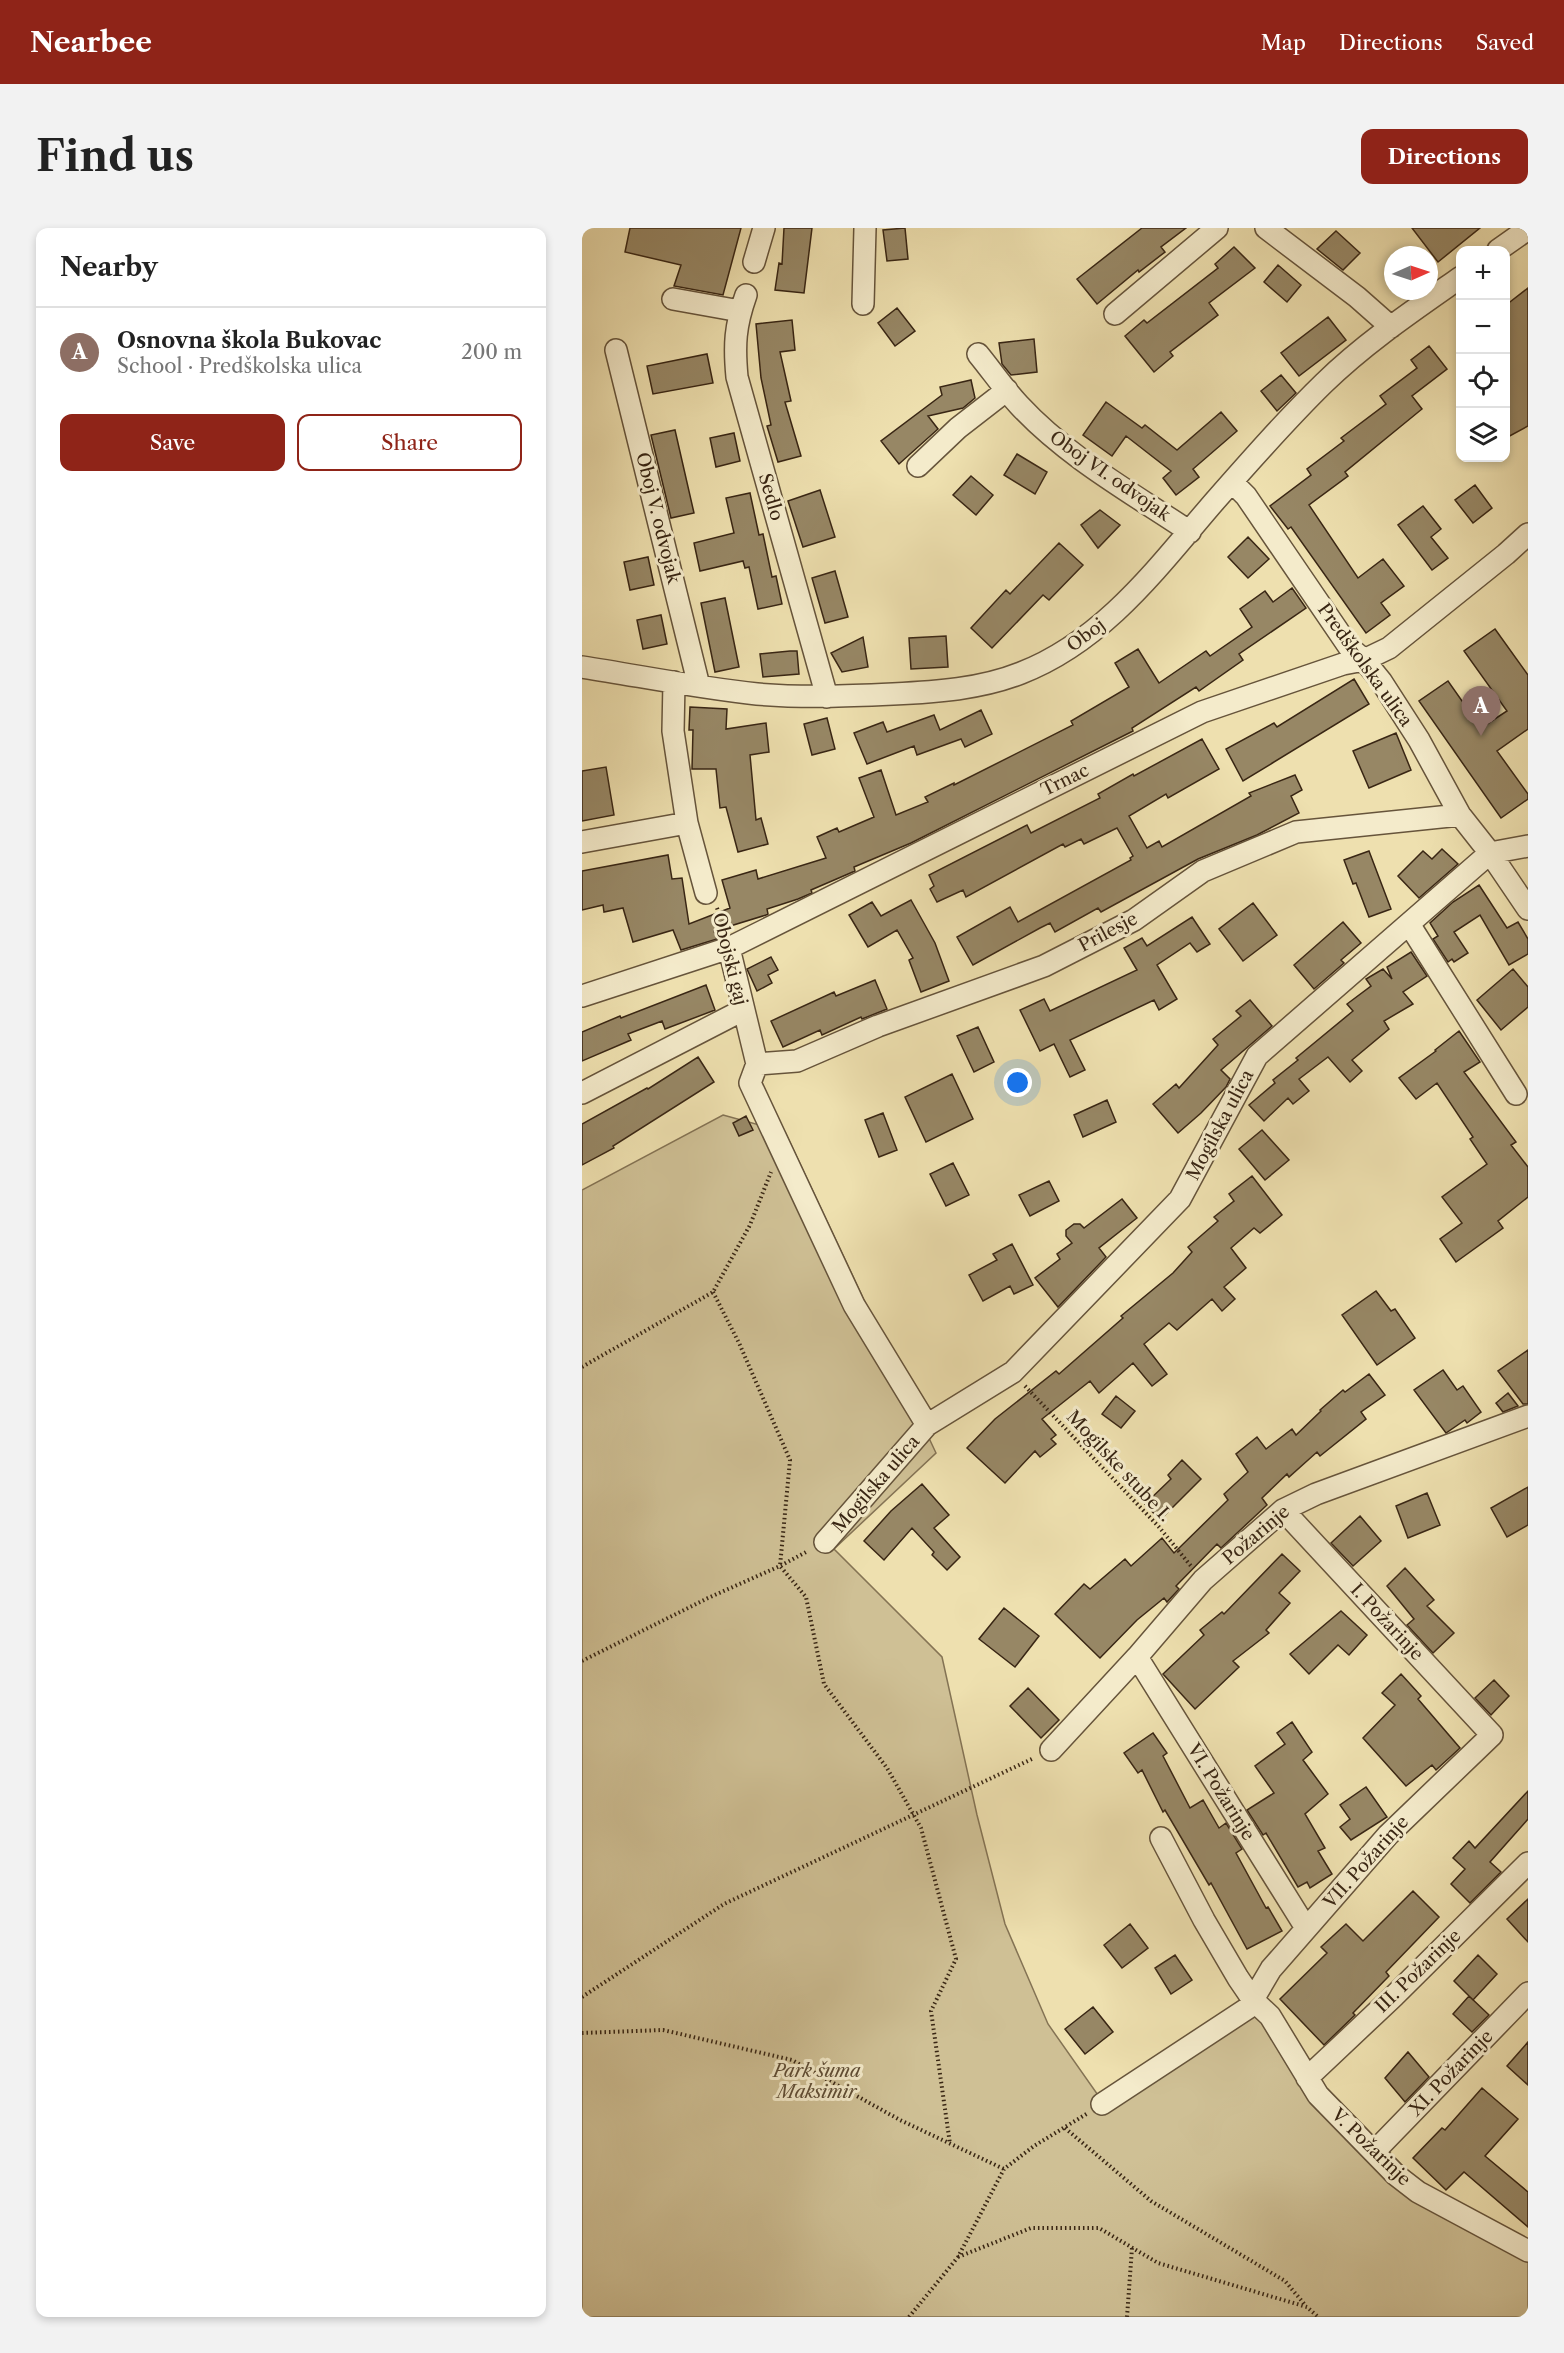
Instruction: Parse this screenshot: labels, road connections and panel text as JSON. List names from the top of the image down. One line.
{"streets":{"street":["Oboj VI. odvojak","Sedlo","Oboj V. odvojak","Oboj","Predškolska ulica","Trnac","Prilesje","Obojski gaj","Mogilska ulica","Požarinje","I. Požarinje","VI. Požarinje","VII. Požarinje","III. Požarinje","XI. Požarinje","V. Požarinje"],"path":["Mogilske stube I."]},"crossings":[["Oboj VI. odvojak","Oboj"],["Sedlo","Oboj"],["Oboj V. odvojak","Oboj"],["Oboj","Predškolska ulica"],["Oboj","Obojski gaj"],["Predškolska ulica","Trnac"],["Predškolska ulica","Prilesje"],["Predškolska ulica","Mogilska ulica"],["Trnac","Obojski gaj"],["Prilesje","Obojski gaj"],["Prilesje","Mogilska ulica"],["Obojski gaj","Mogilska ulica"],["Mogilska ulica","Mogilske stube I."],["Mogilske stube I.","Požarinje"],["Požarinje","I. Požarinje"],["Požarinje","VI. Požarinje"],["I. Požarinje","VII. Požarinje"],["VI. Požarinje","VII. Požarinje"],["VII. Požarinje","V. Požarinje"],["III. Požarinje","V. Požarinje"],["XI. Požarinje","V. Požarinje"]],"parks":["Park šuma Maksimir"],"north":"right","page":{"header":"Nearbee","nav":["Map","Directions","Saved"],"buttons":["Directions",["Save","Share"]],"title":"Find us","heading":"Nearby","map_buttons":["+","−"],"list":[{"mark":"A","name":"Osnovna škola Bukovac","note":"School · Predškolska ulica","value":"200 m"}],"pins":"A"}}
